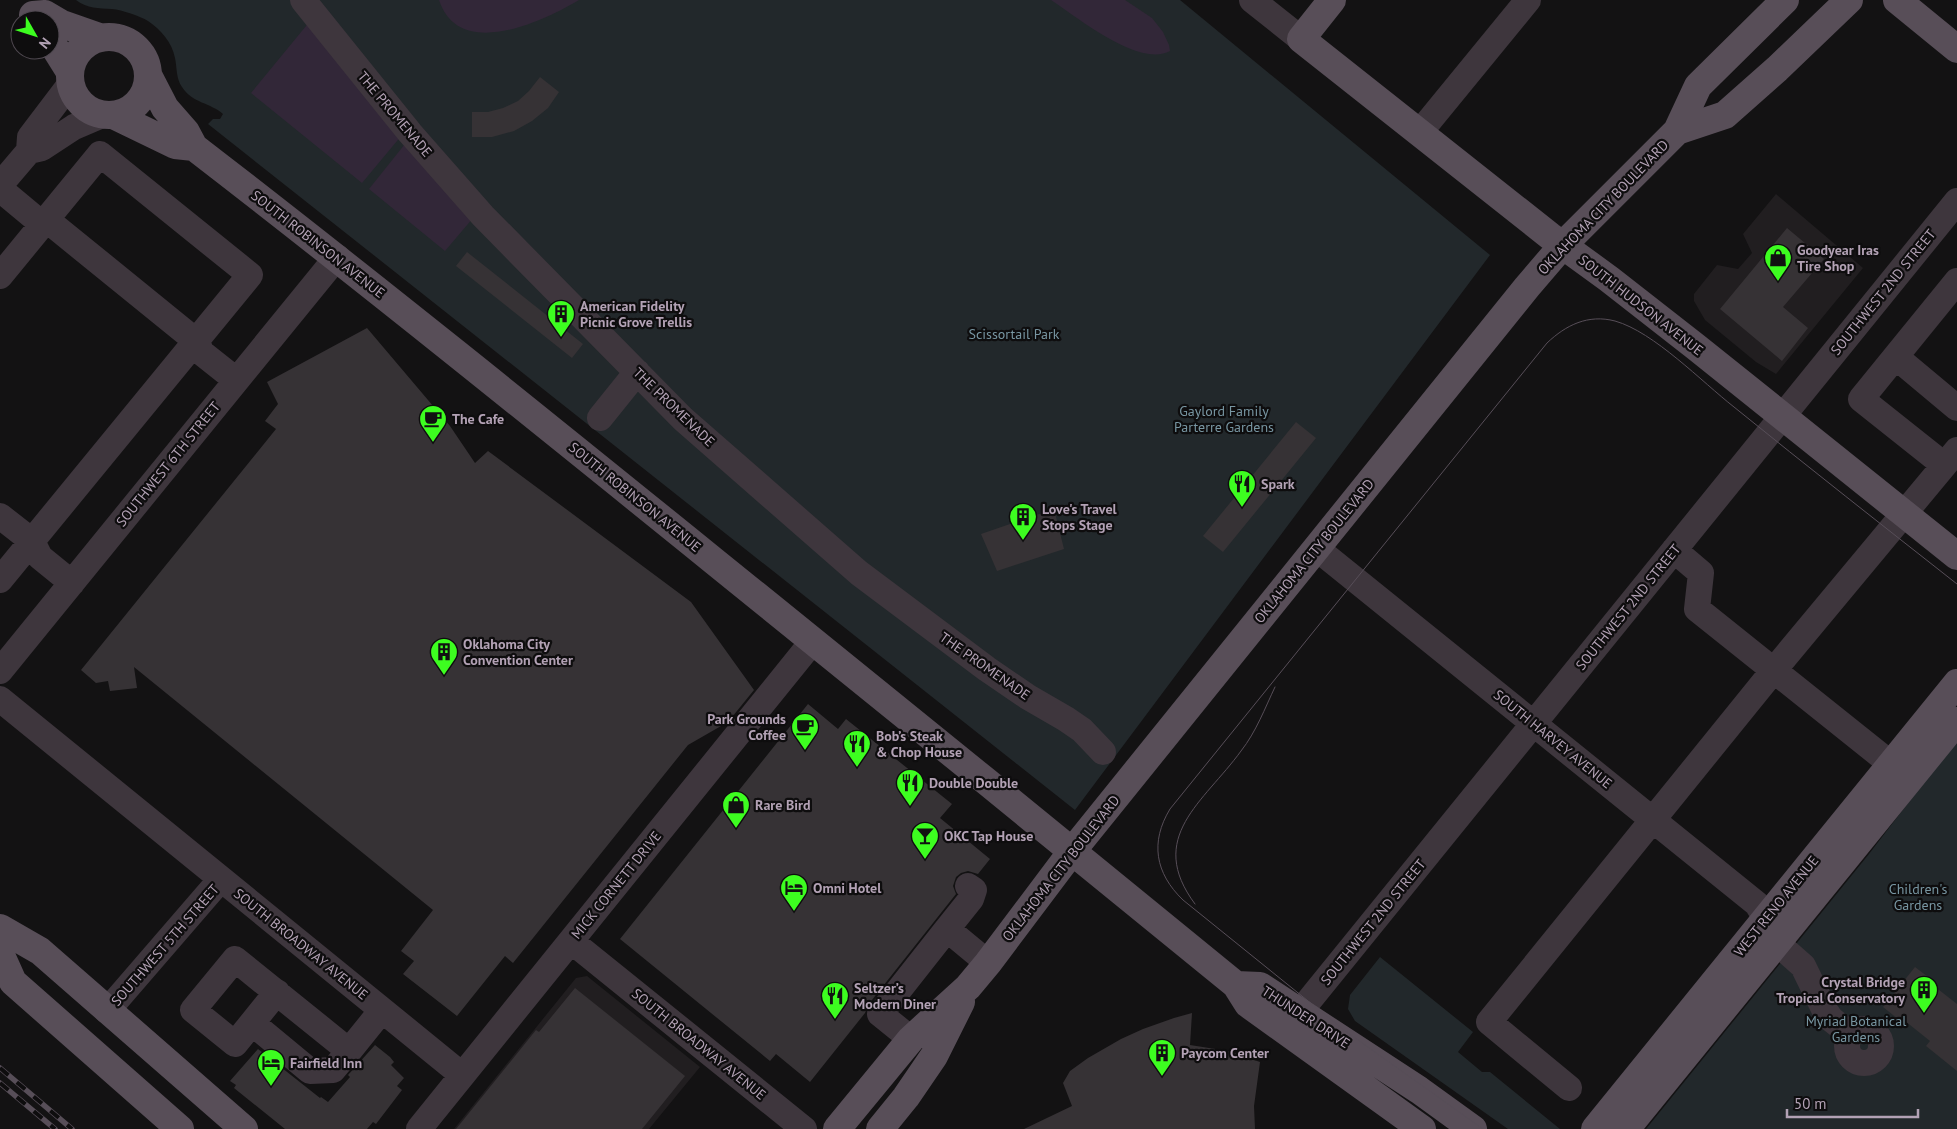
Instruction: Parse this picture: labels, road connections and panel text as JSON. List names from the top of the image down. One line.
{"streets":{"main road":["OKLAHOMA CITY BOULEVARD","SOUTH ROBINSON AVENUE","SOUTH HUDSON AVENUE","WEST RENO AVENUE","SOUTHWEST 5TH STREET","THUNDER DRIVE"],"street":["THE PROMENADE","SOUTHWEST 2ND STREET","SOUTHWEST 6TH STREET","SOUTH HARVEY AVENUE","MICK CORNETT DRIVE","SOUTH BROADWAY AVENUE"]},"crossings":[["OKLAHOMA CITY BOULEVARD","SOUTH ROBINSON AVENUE"],["OKLAHOMA CITY BOULEVARD","SOUTH HUDSON AVENUE"],["OKLAHOMA CITY BOULEVARD","SOUTH HARVEY AVENUE"],["OKLAHOMA CITY BOULEVARD","THUNDER DRIVE"],["SOUTH ROBINSON AVENUE","SOUTHWEST 6TH STREET"],["SOUTH ROBINSON AVENUE","MICK CORNETT DRIVE"],["SOUTH ROBINSON AVENUE","THUNDER DRIVE"],["SOUTHWEST 2ND STREET","SOUTH HUDSON AVENUE"],["SOUTHWEST 2ND STREET","SOUTH HARVEY AVENUE"],["SOUTHWEST 2ND STREET","THUNDER DRIVE"],["SOUTH HARVEY AVENUE","WEST RENO AVENUE"],["MICK CORNETT DRIVE","SOUTH BROADWAY AVENUE"],["SOUTH BROADWAY AVENUE","SOUTHWEST 5TH STREET"]],"parks":["Scissortail Park","Gaylord Family Parterre Gardens","Children's Gardens","Myriad Botanical Gardens"],"places":{"shop":["Goodyear Iras Tire Shop","Rare Bird"],"building":["American Fidelity Picnic Grove Trellis","Love's Travel Stops Stage","Oklahoma City Convention Center","Crystal Bridge Tropical Conservatory","Paycom Center"],"cafe":["The Cafe","Park Grounds Coffee"],"restaurant":["Spark","Bob’s Steak & Chop House","Double Double","Seltzer’s Modern Diner"],"bar":["OKC Tap House"],"hotel":["Omni Hotel","Fairfield Inn"]},"scale_bar":"50 m","north":"bottom right"}
